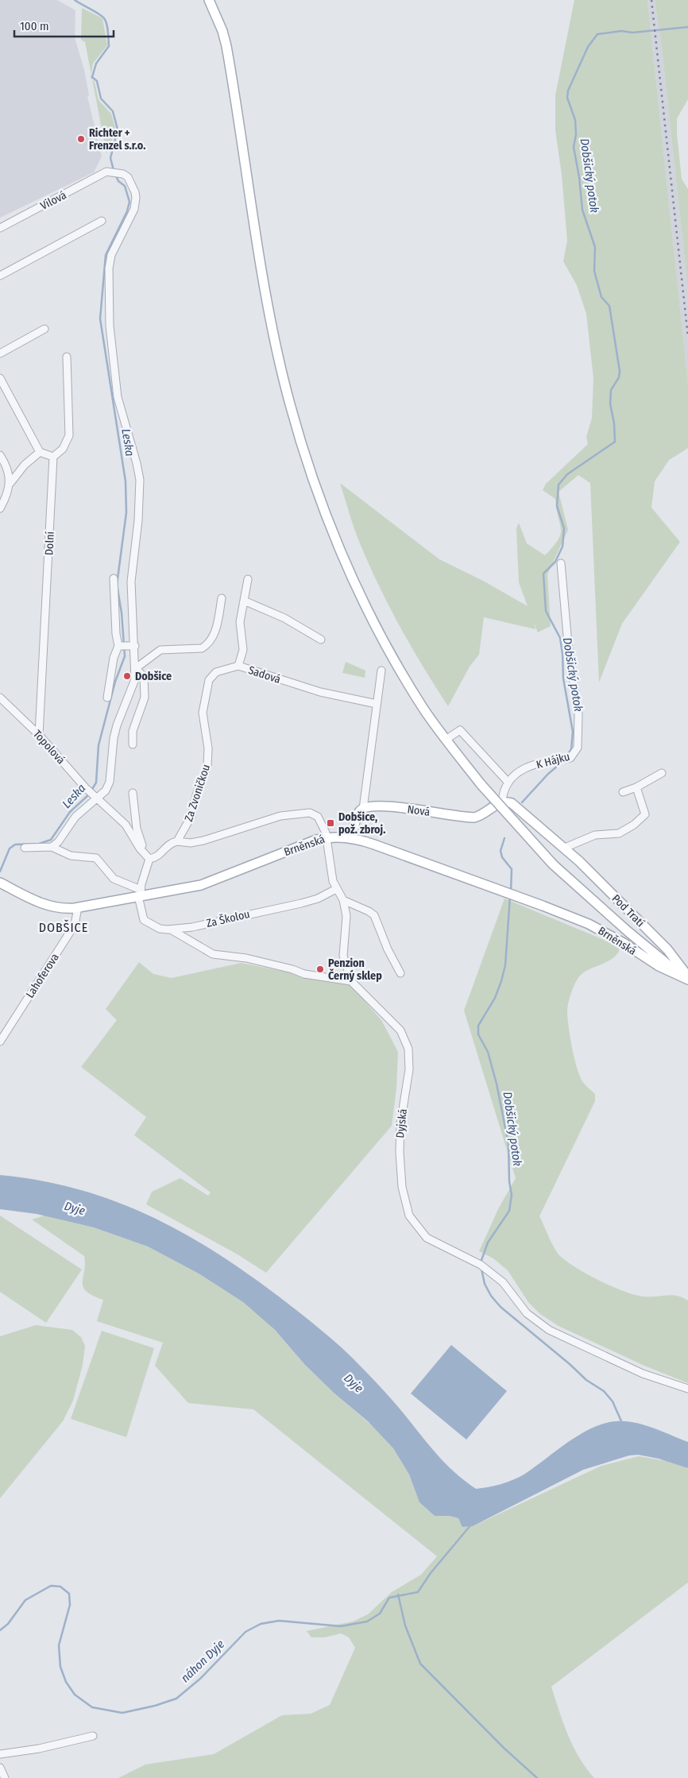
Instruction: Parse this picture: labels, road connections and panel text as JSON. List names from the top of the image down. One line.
{"streets":{"main road":["Nová","Brněnská","Pod Tratí"],"street":["Vilová","Dolní","Sadová","Topolová","K Hájku","Za Zvoničkou","Za Školou","Lahoferova","Dyjská"]},"crossings":[["Dolní","Topolová"],["Sadová","Za Zvoničkou"],["Topolová","Za Zvoničkou"],["K Hájku","Nová"],["K Hájku","Pod Tratí"],["Za Zvoničkou","Dyjská"],["Nová","Pod Tratí"],["Brněnská","Pod Tratí"],["Brněnská","Za Školou"],["Brněnská","Lahoferova"],["Brněnská","Dyjská"],["Za Školou","Dyjská"]],"districts":["DOBŠICE"],"water":["Dobšický potok","Leska","Dyje","náhon Dyje"],"places":{"other":["Richter + Frenzel s.r.o.","Dobšice","Penzion Černý sklep"],"transit":["Dobšice, pož. zbroj."]},"scale_bar":"100 m"}
